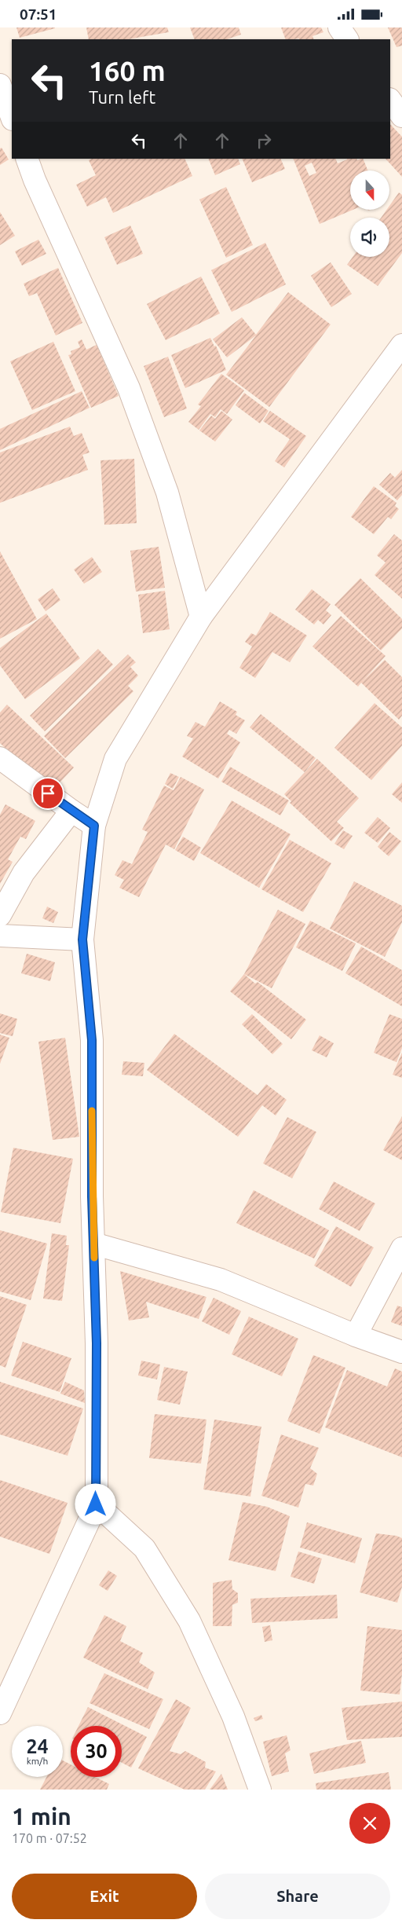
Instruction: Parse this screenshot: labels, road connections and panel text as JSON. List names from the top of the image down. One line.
{"north":"bottom","page":{"status":"07:51","turn":["160 m","Turn left"],"speed":"24 km/h","limit":"30","heading":["1 min","170 m · 07:52"],"buttons":["Exit","Share"]}}
